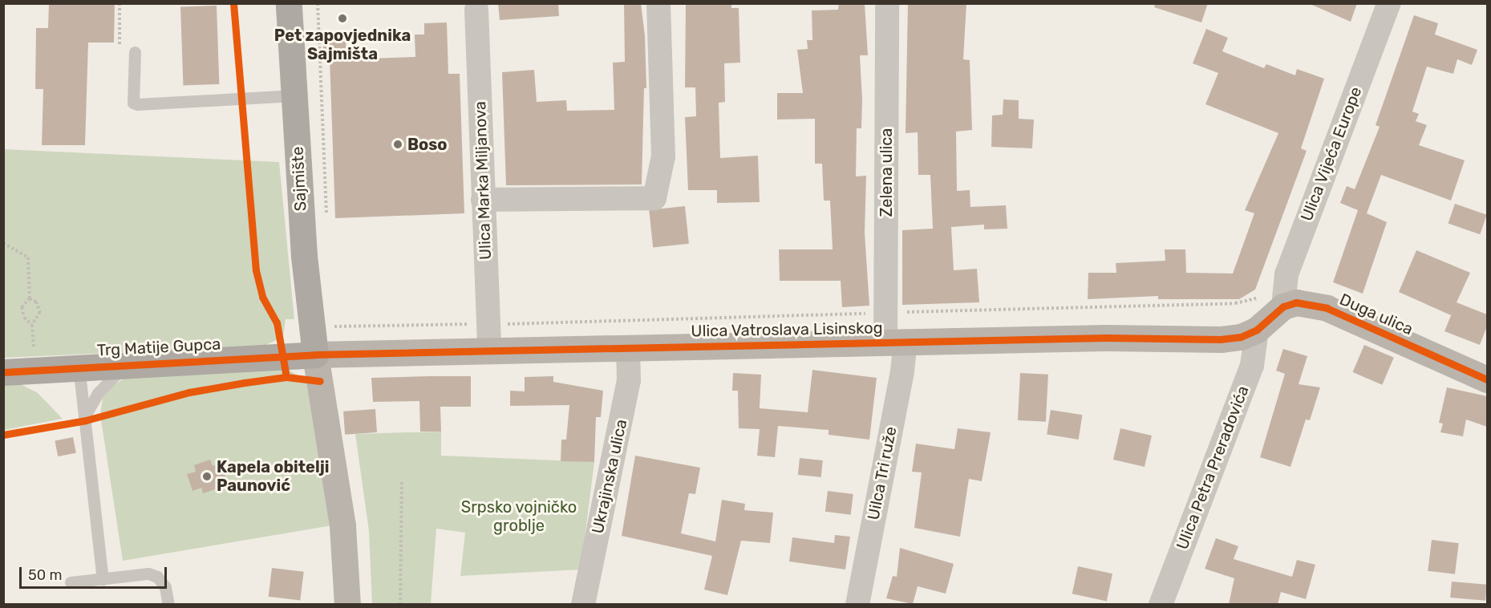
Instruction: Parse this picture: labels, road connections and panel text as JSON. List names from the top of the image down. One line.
{"streets":{"main road":["Sajmište","Duga ulica","Ulica Vatroslava Lisinskog","Trg Matije Gupca"],"street":["Ulica Vijeća Europe","Zelena ulica","Ulica Marka Miljanova","Ulica Petra Preradovića","Uilca Tri ruže","Ukrajinska ulica"]},"crossings":[["Ulica Vijeća Europe","Duga ulica"],["Zelena ulica","Ulica Vatroslava Lisinskog"],["Zelena ulica","Uilca Tri ruže"],["Sajmište","Ulica Vatroslava Lisinskog"],["Sajmište","Trg Matije Gupca"],["Ulica Marka Miljanova","Ulica Vatroslava Lisinskog"],["Ulica Vatroslava Lisinskog","Trg Matije Gupca"],["Ulica Vatroslava Lisinskog","Ulica Petra Preradovića"],["Ulica Vatroslava Lisinskog","Uilca Tri ruže"],["Ulica Vatroslava Lisinskog","Ukrajinska ulica"]],"parks":["Srpsko vojničko groblje"],"places":["Pet zapovjednika Sajmišta","Boso","Kapela obitelji Paunović"],"scale_bar":"50 m"}
